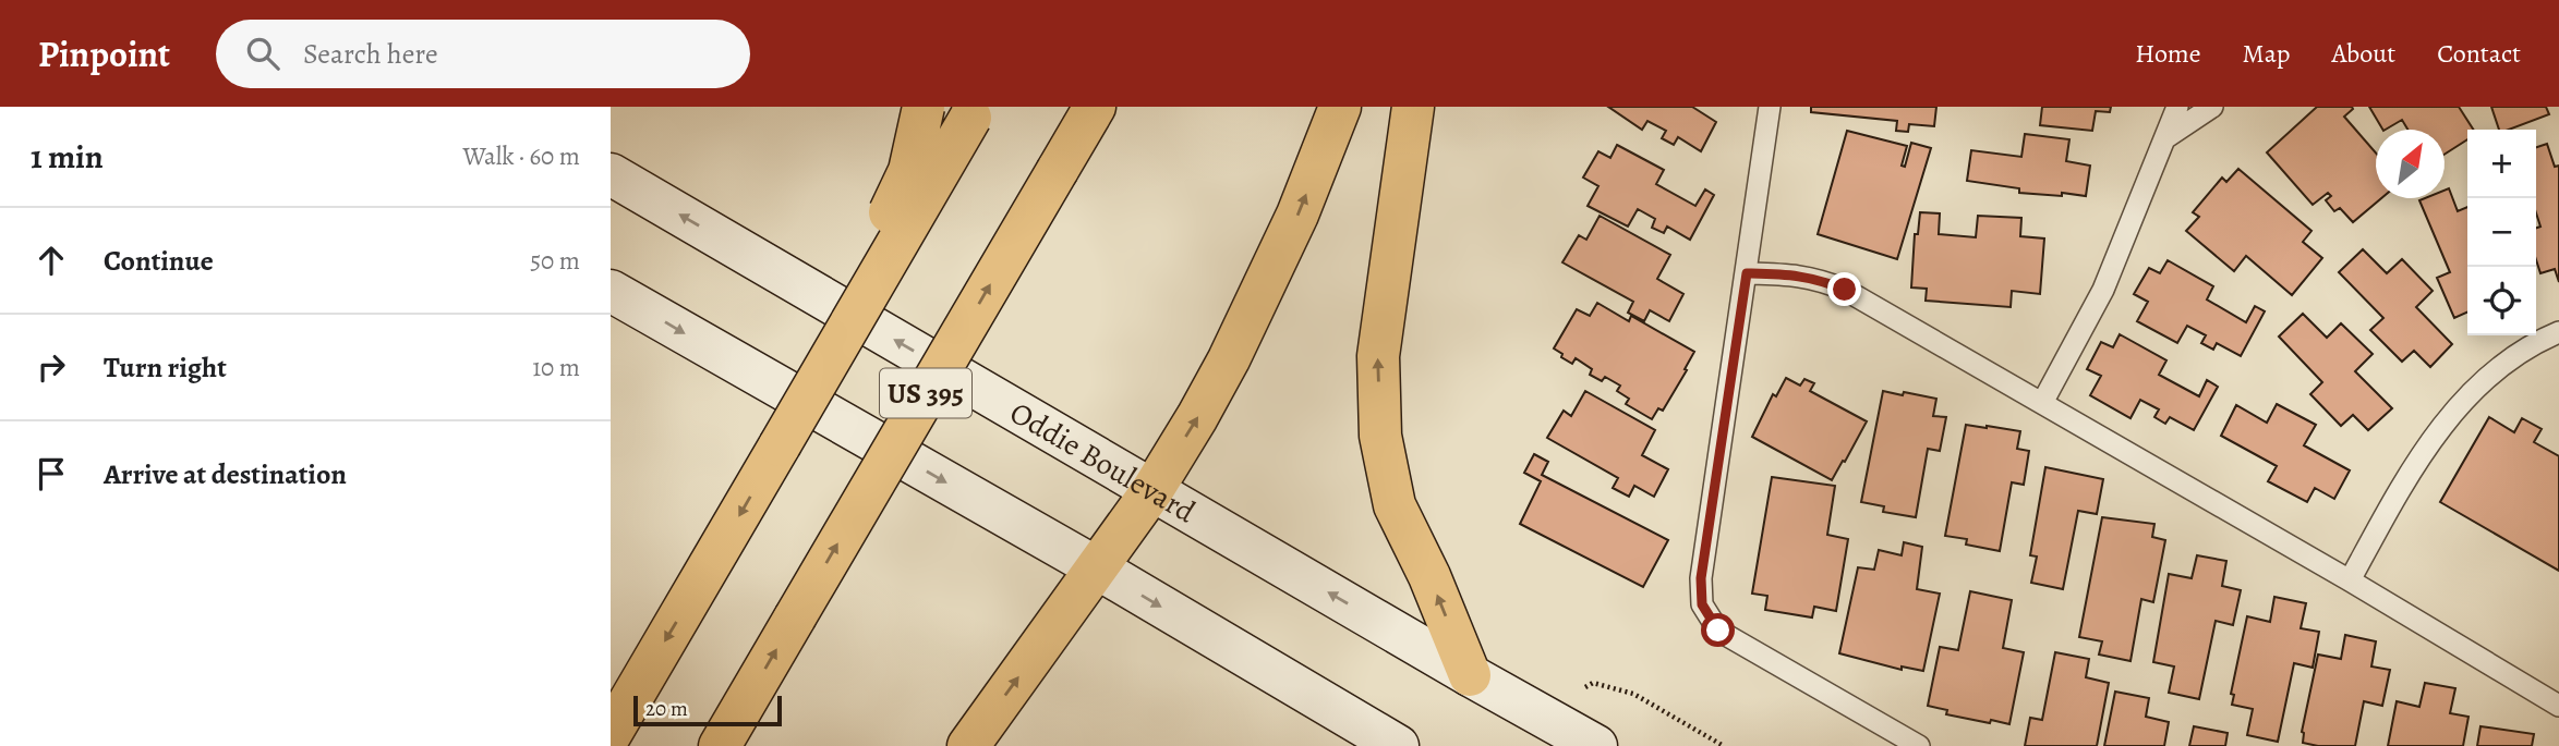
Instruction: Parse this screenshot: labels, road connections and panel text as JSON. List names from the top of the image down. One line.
{"streets":{"highway":["US 395"],"main road":["Oddie Boulevard"]},"scale_bar":"20 m","north":"top right","page":{"header":"Pinpoint","search":"Search here","nav":["Home","Map","About","Contact"],"heading":["1 min","Walk · 60 m"],"map_buttons":["+","−"],"list":[["Continue","50 m"],["Turn right","10 m"],"Arrive at destination"],"scale":"20 m"}}
